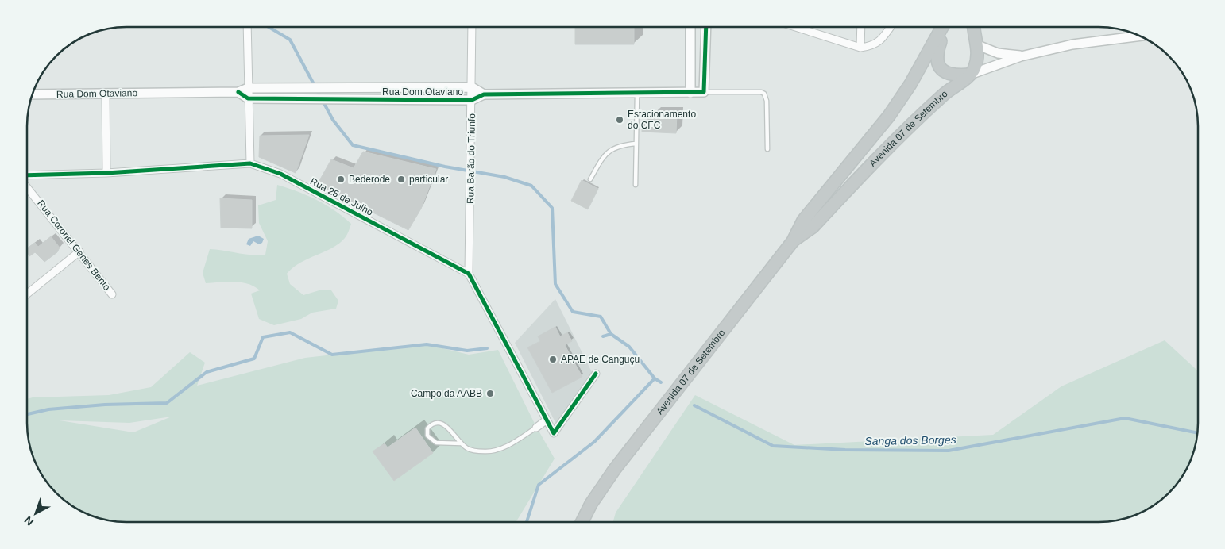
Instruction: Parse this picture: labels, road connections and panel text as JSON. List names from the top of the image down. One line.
{"streets":{"highway":["Avenida 07 de Setembro"],"street":["Rua Dom Otaviano","Rua Barão do Triunfo","Rua 25 de Julho","Rua Coronel Genes Bento"]},"crossings":[["Rua Dom Otaviano","Rua Barão do Triunfo"],["Rua Barão do Triunfo","Rua 25 de Julho"]],"water":["Sanga dos Borges"],"places":["Estacionamento do CFC","Bederode","particular","APAE de Canguçu","Campo da AABB"],"north":"bottom left"}
